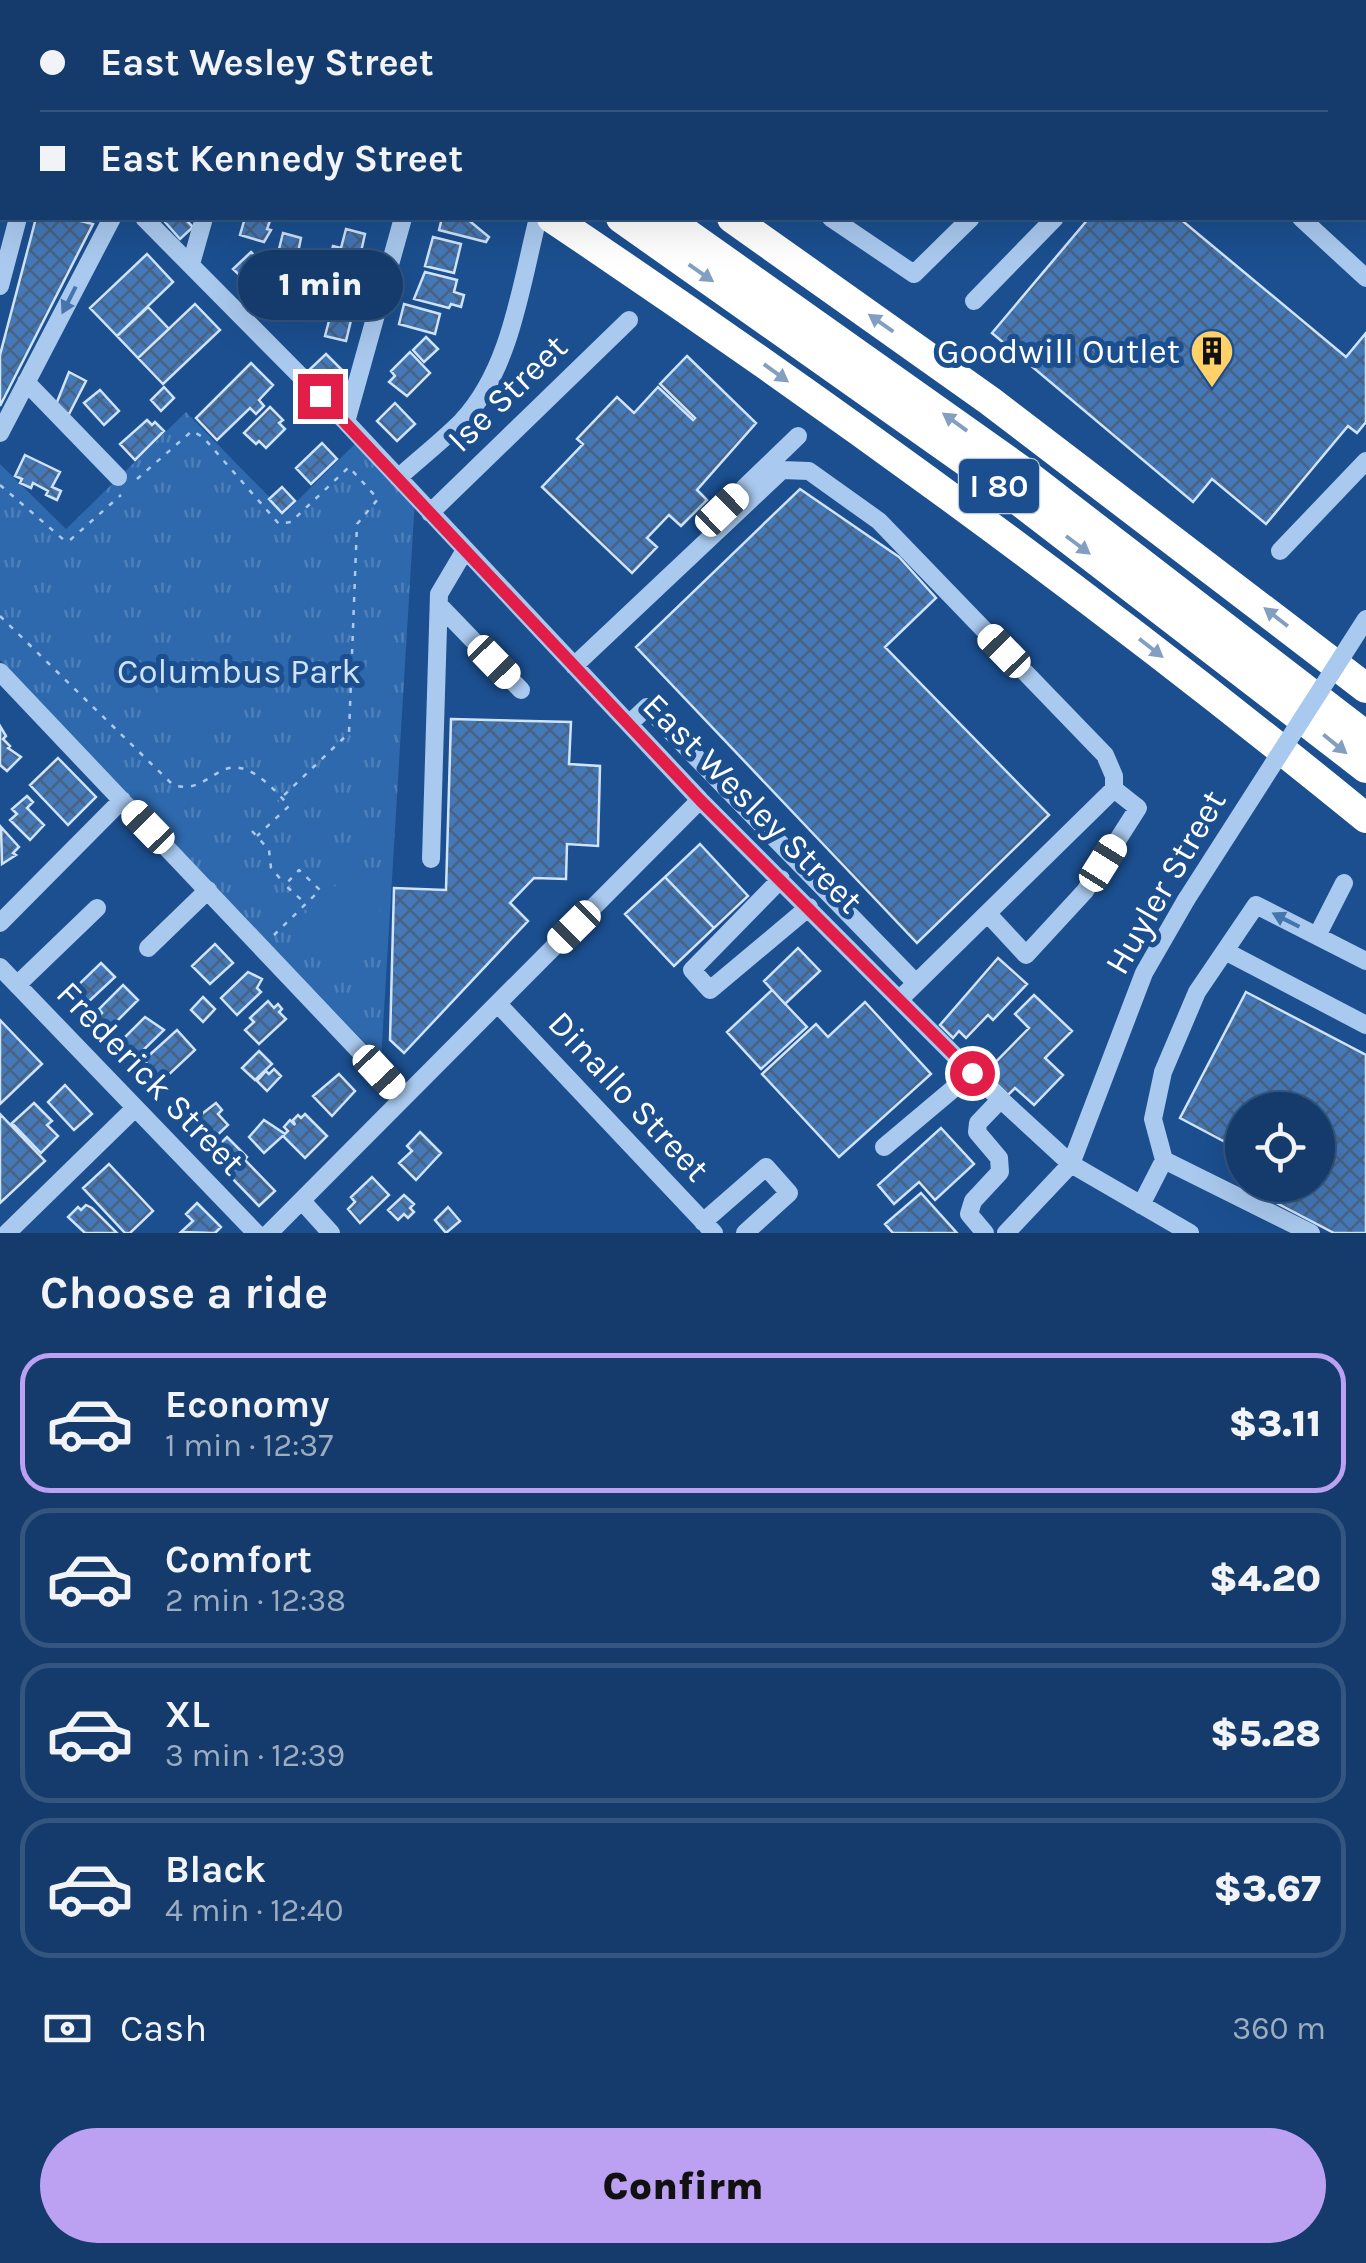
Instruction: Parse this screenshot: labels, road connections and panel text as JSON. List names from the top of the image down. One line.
{"streets":{"highway":["I 80"],"street":["Ise Street","East Wesley Street","Huyler Street","Frederick Street","Dinallo Street"]},"crossings":[["Ise Street","East Wesley Street"],["East Wesley Street","Huyler Street"]],"parks":["Columbus Park"],"places":{"building":["Goodwill Outlet"]},"page":{"banner":["East Wesley Street","East Kennedy Street"],"bubble":"1 min","heading":"Choose a ride","list":[{"name":"Economy","note":"1 min · 12:37","value":"$3.11"},{"name":"Comfort","note":"2 min · 12:38","value":"$4.20"},{"name":"XL","note":"3 min · 12:39","value":"$5.28"},{"name":"Black","note":"4 min · 12:40","value":"$3.67"}],"pay":["Cash","360 m"],"buttons":"Confirm"}}
